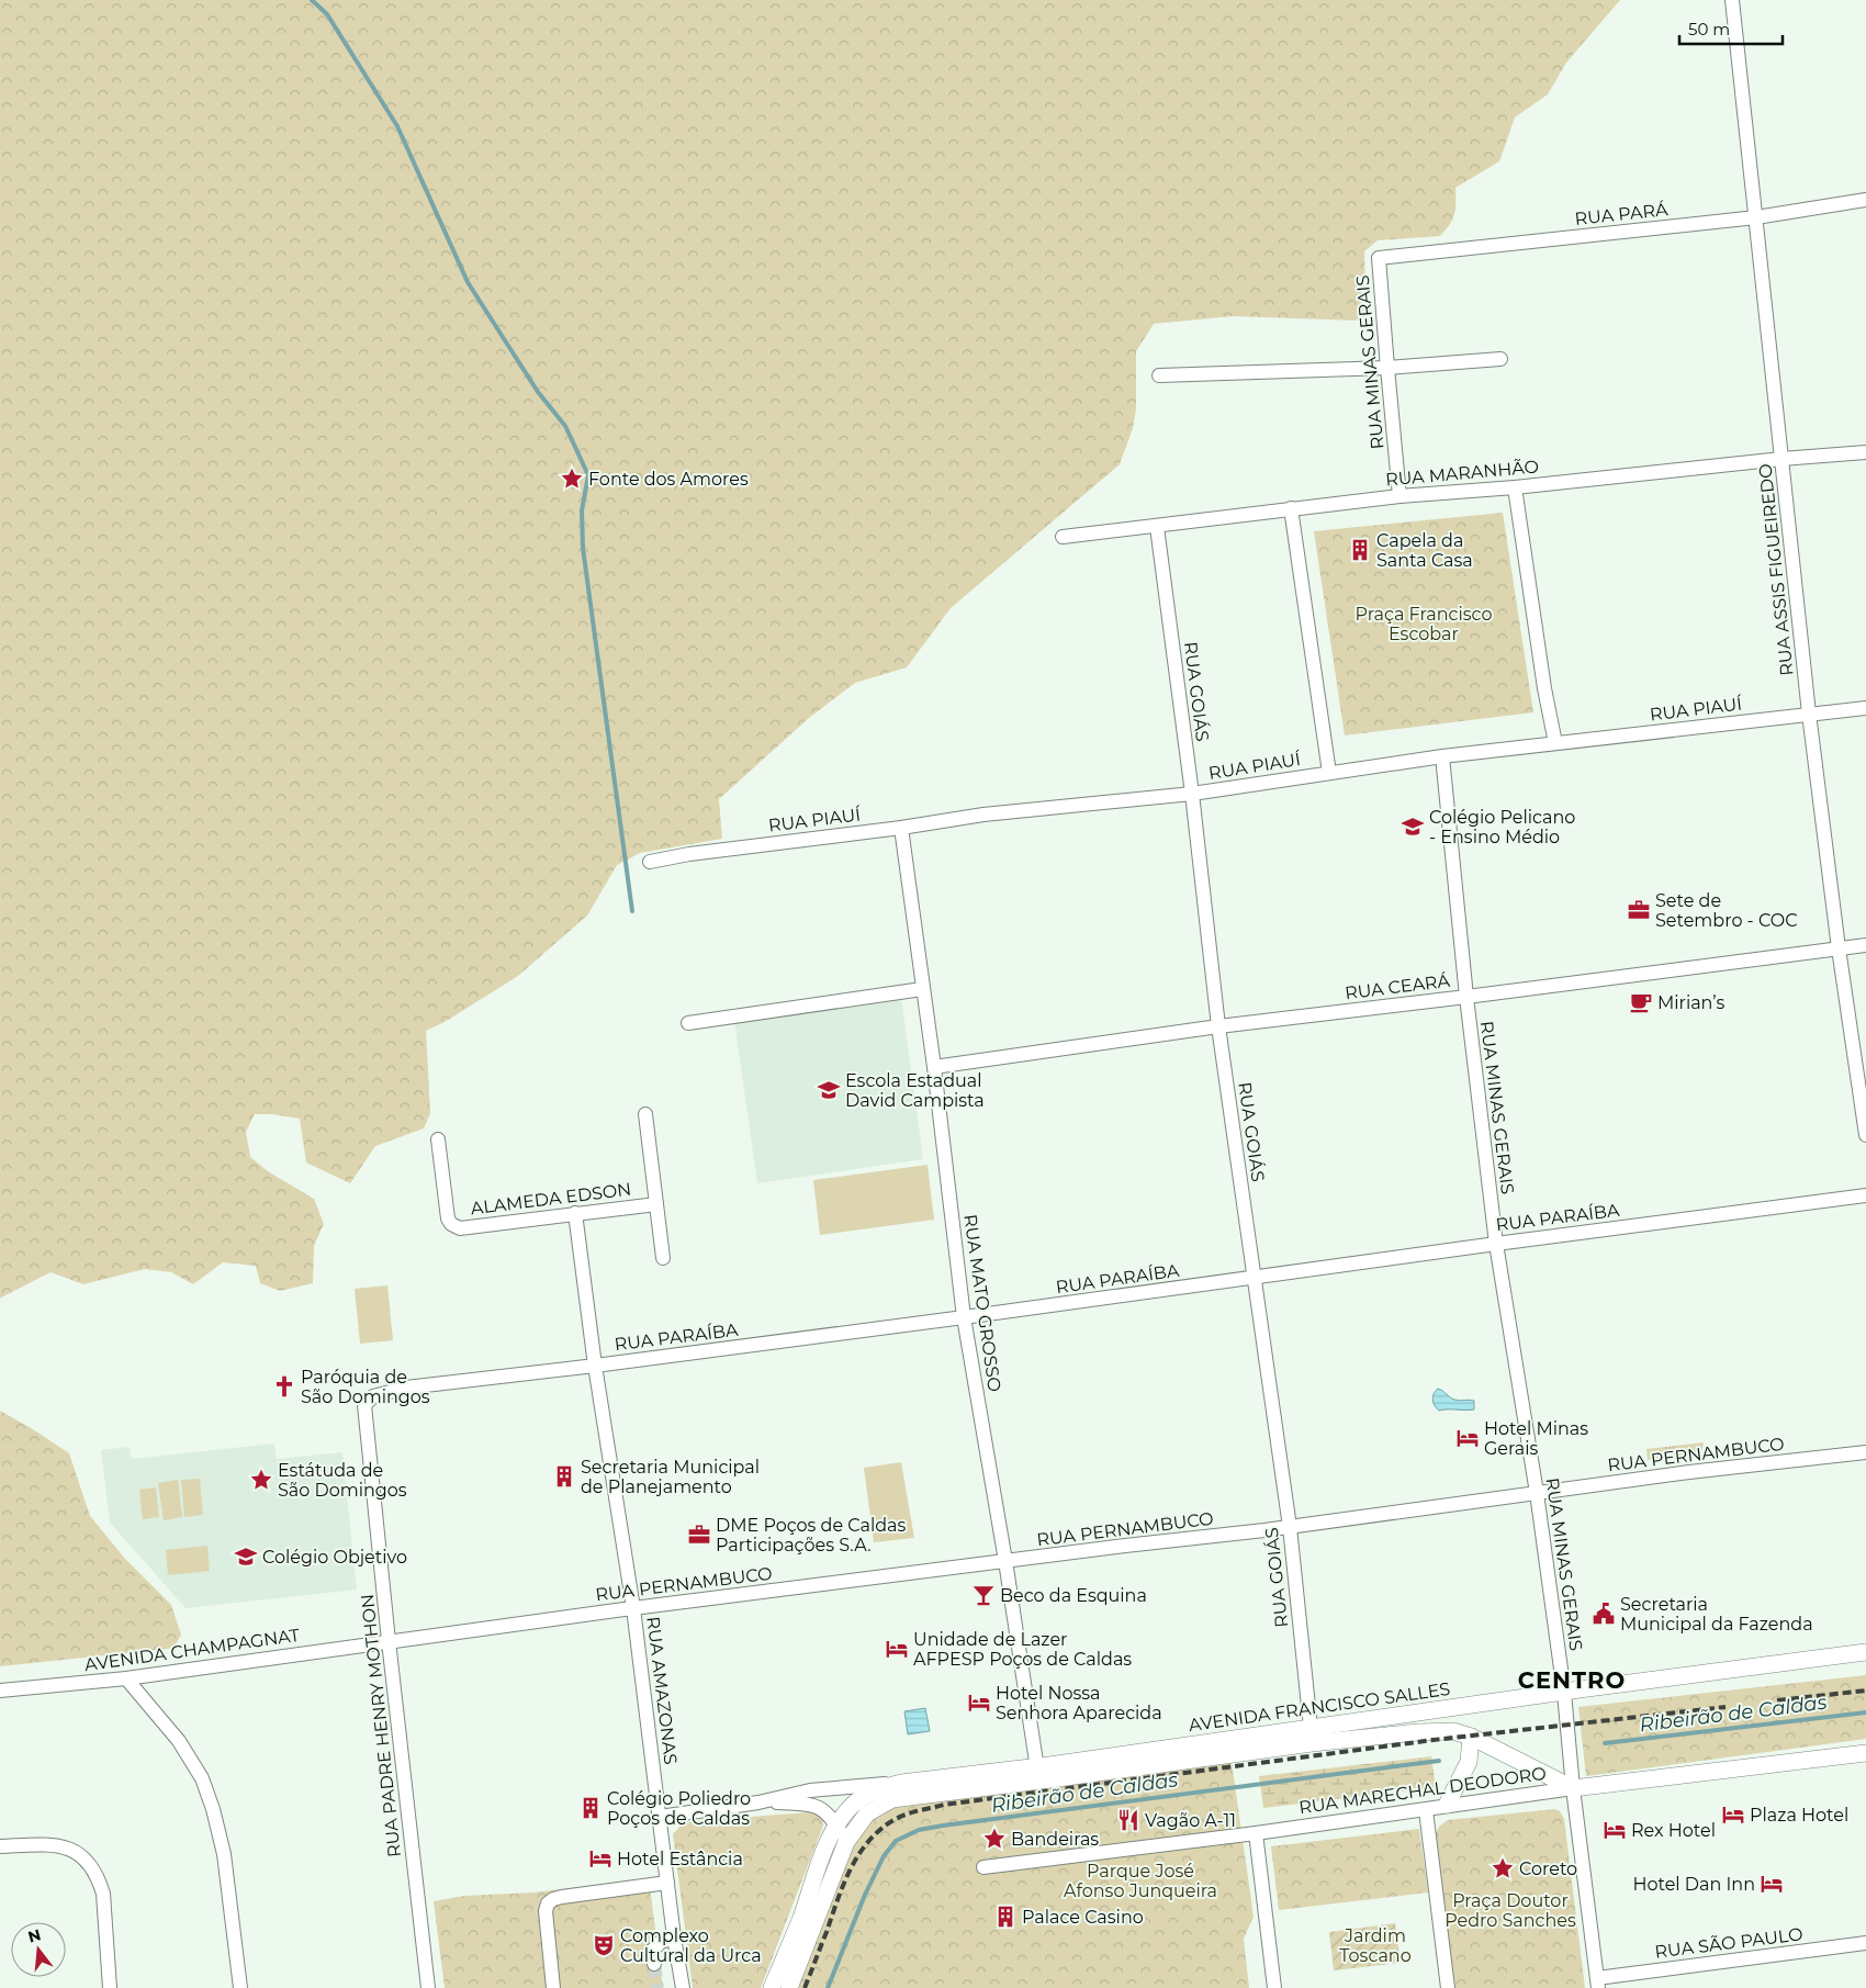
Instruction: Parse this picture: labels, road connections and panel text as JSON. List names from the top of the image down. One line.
{"streets":{"main road":["AVENIDA FRANCISCO SALLES","RUA MARECHAL DEODORO"],"street":["RUA PARÁ","RUA MINAS GERAIS","RUA MARANHÃO","RUA ASSIS FIGUEIREDO","RUA GOIÁS","RUA PIAUÍ","RUA CEARÁ","ALAMEDA EDSON","RUA PARAÍBA","RUA MATO GROSSO","RUA PERNAMBUCO","AVENIDA CHAMPAGNAT","RUA AMAZONAS","RUA PADRE HENRY MOTHON","RUA SÃO PAULO"]},"crossings":[["RUA PARÁ","RUA MINAS GERAIS"],["RUA PARÁ","RUA ASSIS FIGUEIREDO"],["RUA MINAS GERAIS","RUA MARANHÃO"],["RUA MINAS GERAIS","RUA PIAUÍ"],["RUA MINAS GERAIS","RUA CEARÁ"],["RUA MINAS GERAIS","RUA PARAÍBA"],["RUA MINAS GERAIS","RUA PERNAMBUCO"],["RUA MINAS GERAIS","AVENIDA FRANCISCO SALLES"],["RUA MINAS GERAIS","RUA MARECHAL DEODORO"],["RUA MARANHÃO","RUA ASSIS FIGUEIREDO"],["RUA MARANHÃO","RUA GOIÁS"],["RUA ASSIS FIGUEIREDO","RUA PIAUÍ"],["RUA ASSIS FIGUEIREDO","RUA CEARÁ"],["RUA GOIÁS","RUA PIAUÍ"],["RUA GOIÁS","RUA CEARÁ"],["RUA GOIÁS","RUA PARAÍBA"],["RUA GOIÁS","RUA PERNAMBUCO"],["RUA GOIÁS","AVENIDA FRANCISCO SALLES"],["RUA PIAUÍ","RUA MATO GROSSO"],["RUA CEARÁ","RUA MATO GROSSO"],["ALAMEDA EDSON","RUA AMAZONAS"],["RUA PARAÍBA","RUA MATO GROSSO"],["RUA PARAÍBA","RUA AMAZONAS"],["RUA PARAÍBA","RUA PADRE HENRY MOTHON"],["RUA MATO GROSSO","RUA PERNAMBUCO"],["RUA MATO GROSSO","AVENIDA FRANCISCO SALLES"],["RUA PERNAMBUCO","AVENIDA CHAMPAGNAT"],["RUA PERNAMBUCO","RUA AMAZONAS"],["RUA PERNAMBUCO","RUA PADRE HENRY MOTHON"],["AVENIDA CHAMPAGNAT","RUA PADRE HENRY MOTHON"],["AVENIDA FRANCISCO SALLES","RUA MARECHAL DEODORO"]],"districts":["CENTRO"],"water":["Ribeirão de Caldas"],"parks":["Praça Francisco Escobar","Parque José Afonso Junqueira","Praça Doutor Pedro Sanches","Jardim Toscano"],"places":{"place":["Fonte dos Amores","Estátuda de São Domingos","Bandeiras","Coreto"],"building":["Capela da Santa Casa","Secretaria Municipal de Planejamento","Colégio Poliedro Poços de Caldas","Palace Casino"],"school or university":["Colégio Pelicano - Ensino Médio","Escola Estadual David Campista","Colégio Objetivo"],"office":["Sete de Setembro - COC","DME Poços de Caldas Participações S.A."],"cafe":["Mirian’s"],"church":["Paróquia de São Domingos"],"hotel":["Hotel Minas Gerais","Unidade de Lazer AFPESP Poços de Caldas","Hotel Nossa Senhora Aparecida","Plaza Hotel","Rex Hotel","Hotel Estância","Hotel Dan Inn"],"bar":["Beco da Esquina"],"public building":["Secretaria Municipal da Fazenda"],"restaurant":["Vagão A-11"],"theatre":["Complexo Cultural da Urca"]},"scale_bar":"50 m","north":"top"}
